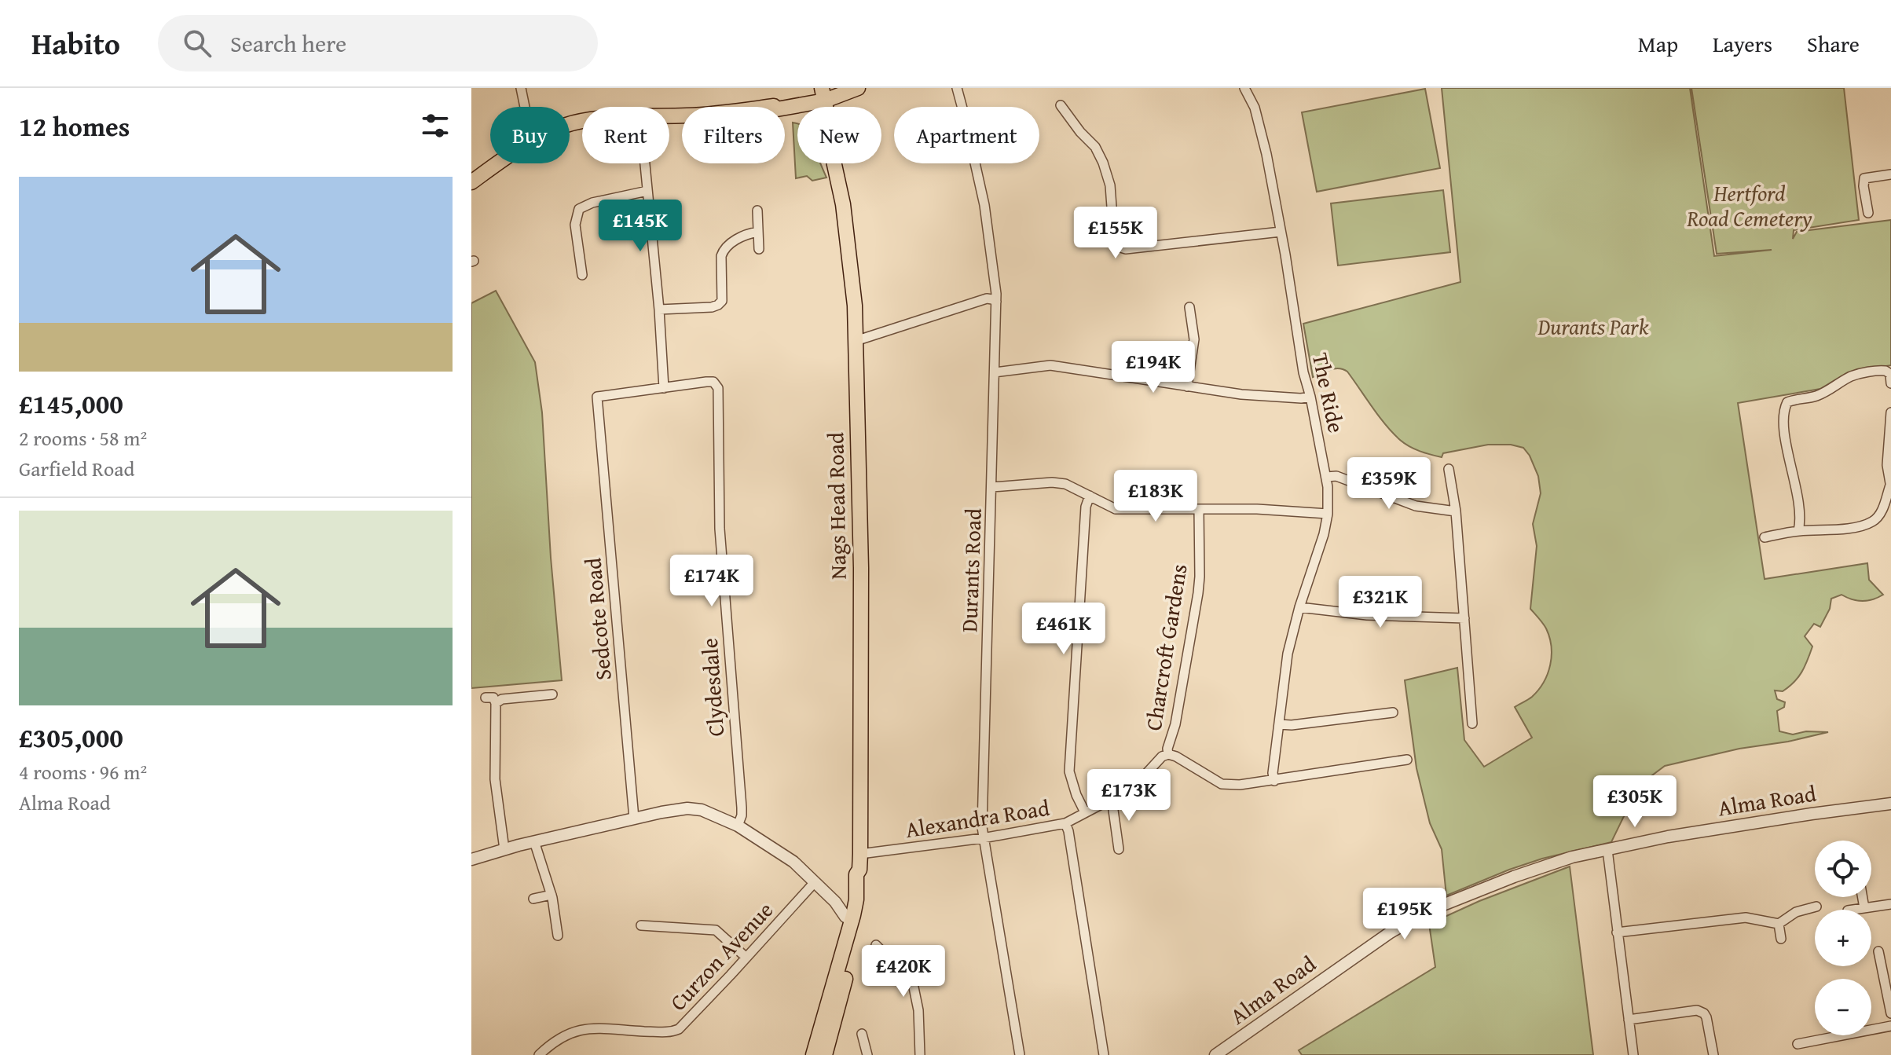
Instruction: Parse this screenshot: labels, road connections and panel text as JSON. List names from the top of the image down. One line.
{"streets":{"main road":["Nags Head Road"],"street":["The Ride","Durants Road","Sedcote Road","Charcroft Gardens","Clydesdale","Alma Road","Alexandra Road","Curzon Avenue"]},"crossings":[["Nags Head Road","Alexandra Road"],["Durants Road","Alexandra Road"],["Sedcote Road","Clydesdale"],["Charcroft Gardens","Alexandra Road"]],"parks":["Hertford Road Cemetery","Durants Park"],"page":{"header":"Habito","search":"Search here","nav":["Map","Layers","Share"],"heading":"12 homes","chip":["Buy","Rent","Filters","New","Apartment"],"list":[{"name":"£145,000","note":"2 rooms · 58 m² · Garfield Road"},{"name":"£305,000","note":"4 rooms · 96 m² · Alma Road"}],"price":["£145K","£155K","£194K","£359K","£183K","£174K","£321K","£461K","£173K","£305K","£195K","£420K"],"map_buttons":["+","−"]}}
